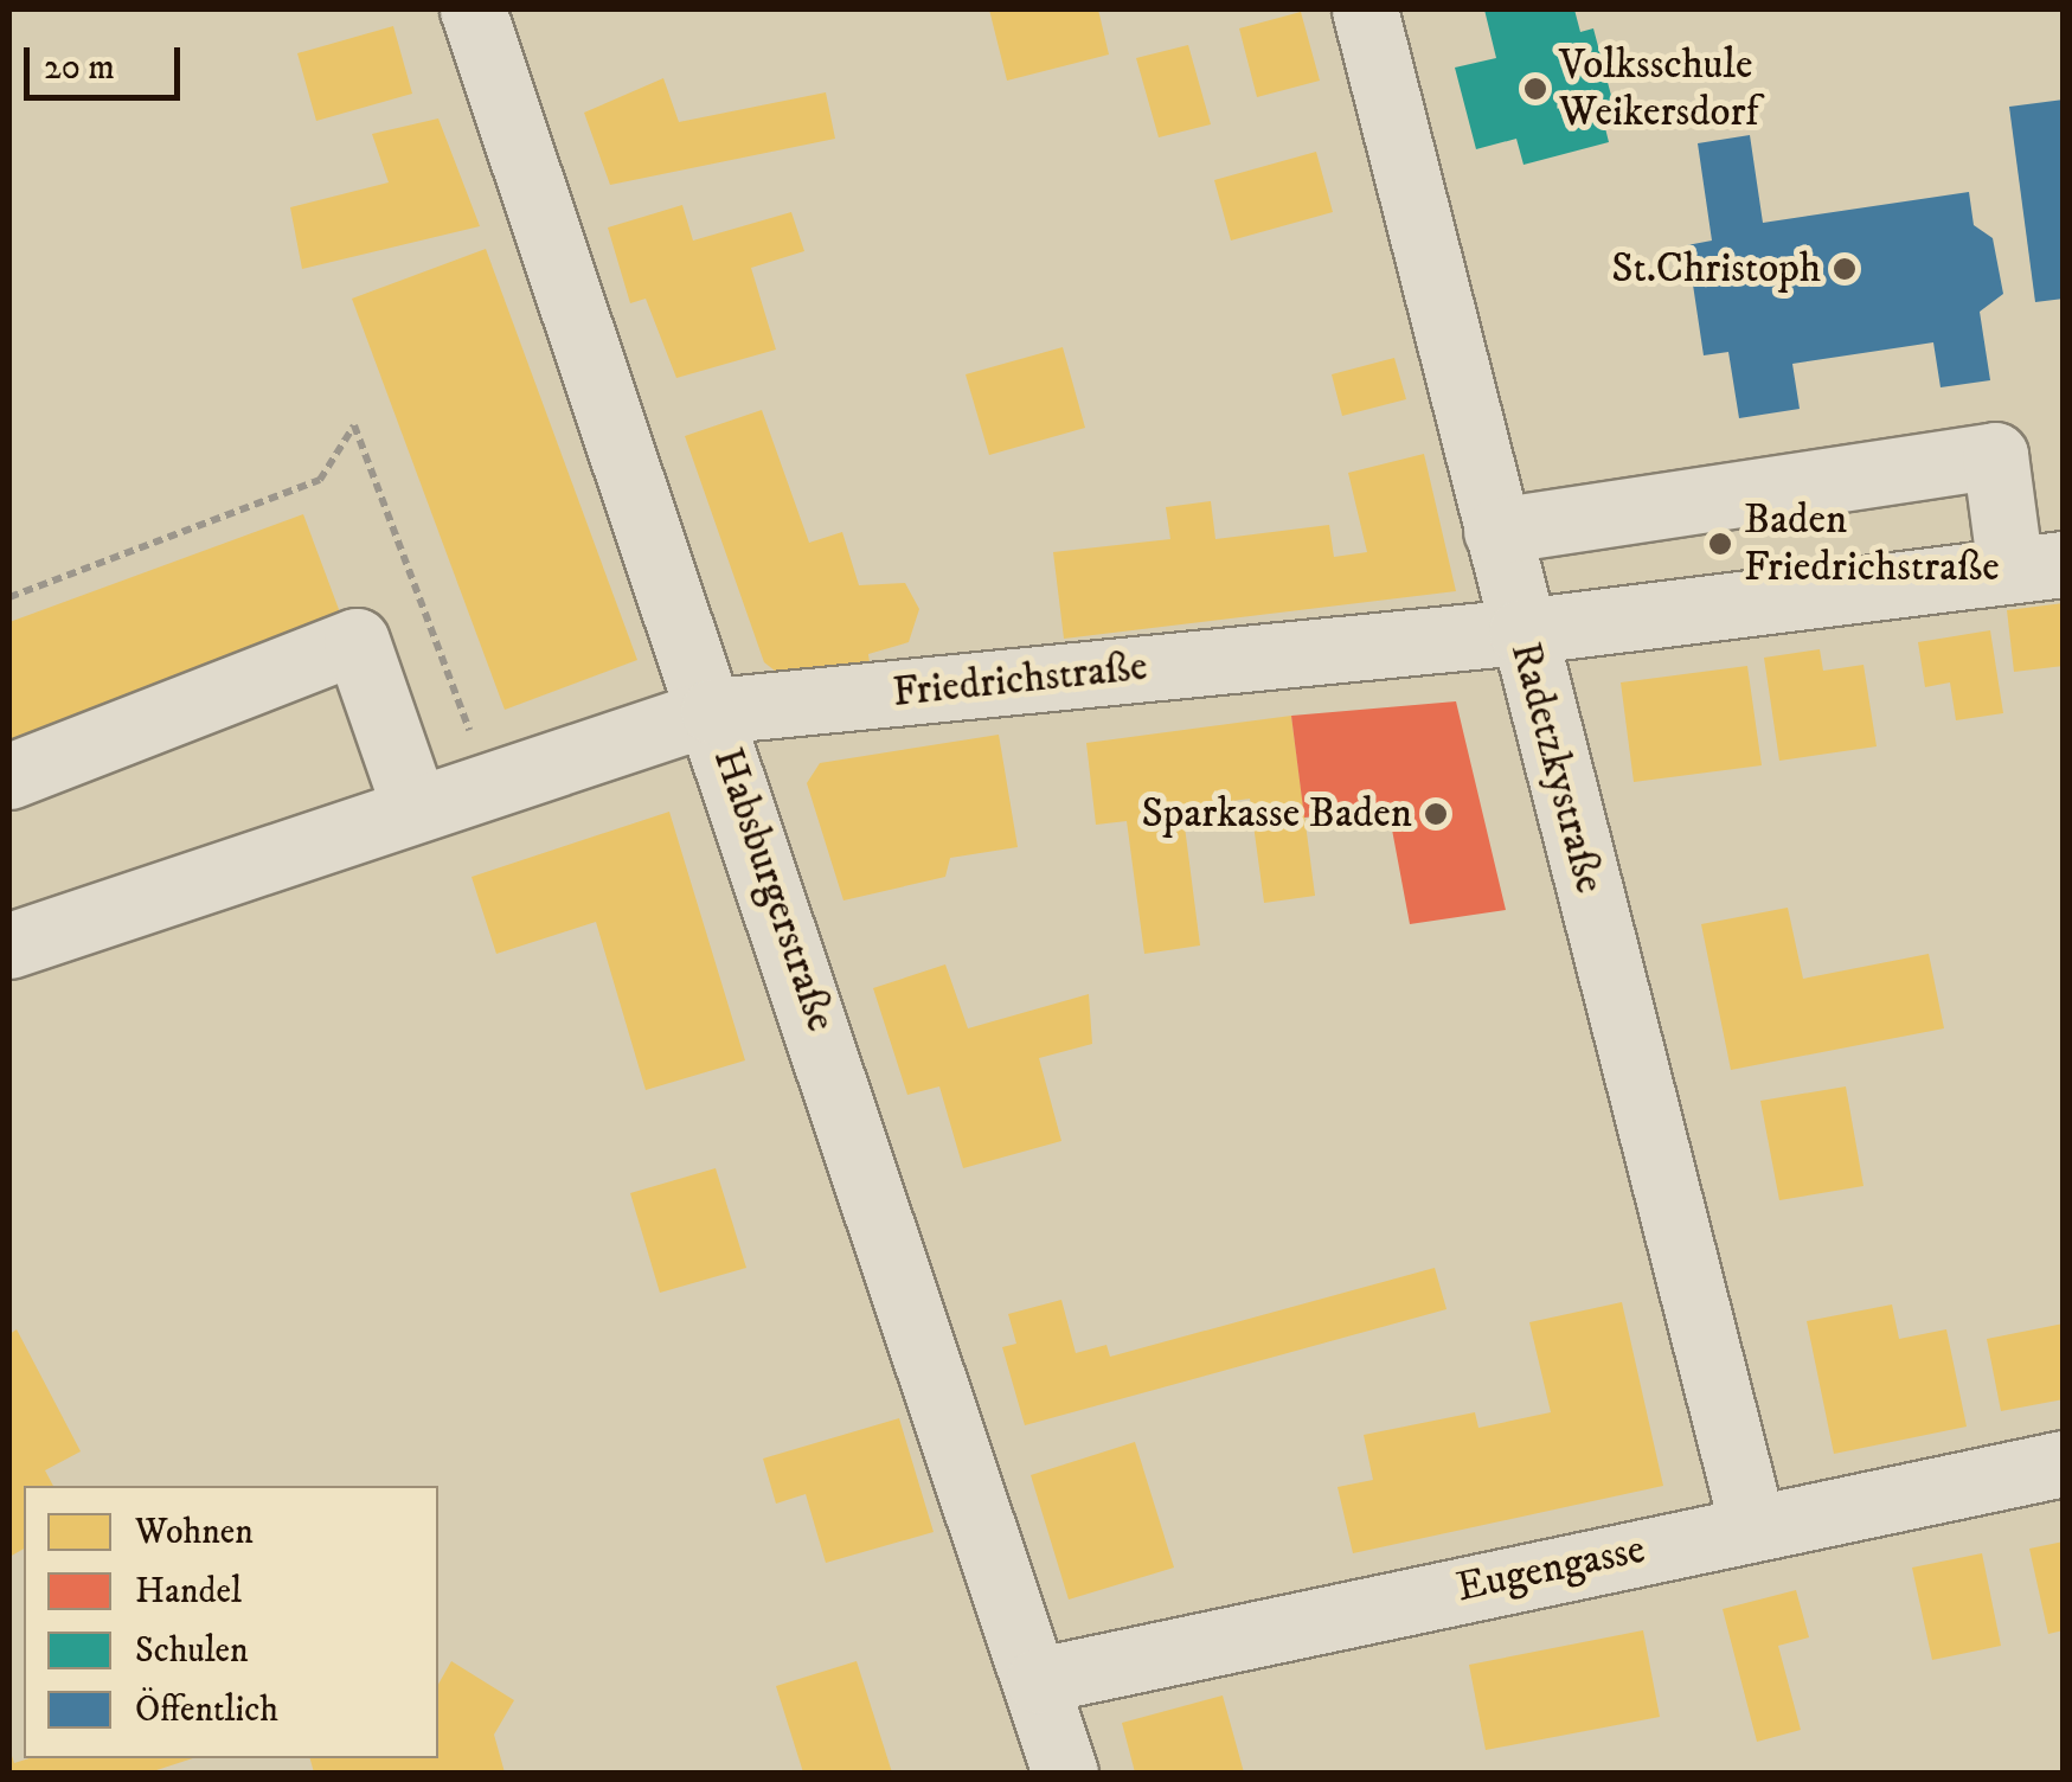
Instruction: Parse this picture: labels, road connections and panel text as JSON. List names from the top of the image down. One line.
{"streets":{"street":["Friedrichstraße","Radetzkystraße","Habsburgerstraße","Eugengasse"]},"crossings":[["Friedrichstraße","Radetzkystraße"],["Friedrichstraße","Habsburgerstraße"],["Radetzkystraße","Eugengasse"],["Habsburgerstraße","Eugengasse"]],"places":["Volksschule Weikersdorf","St.Christoph","Baden Friedrichstraße","Sparkasse Baden"],"legend":["Wohnen","Handel","Schulen","Öffentlich"],"scale_bar":"20 m"}
